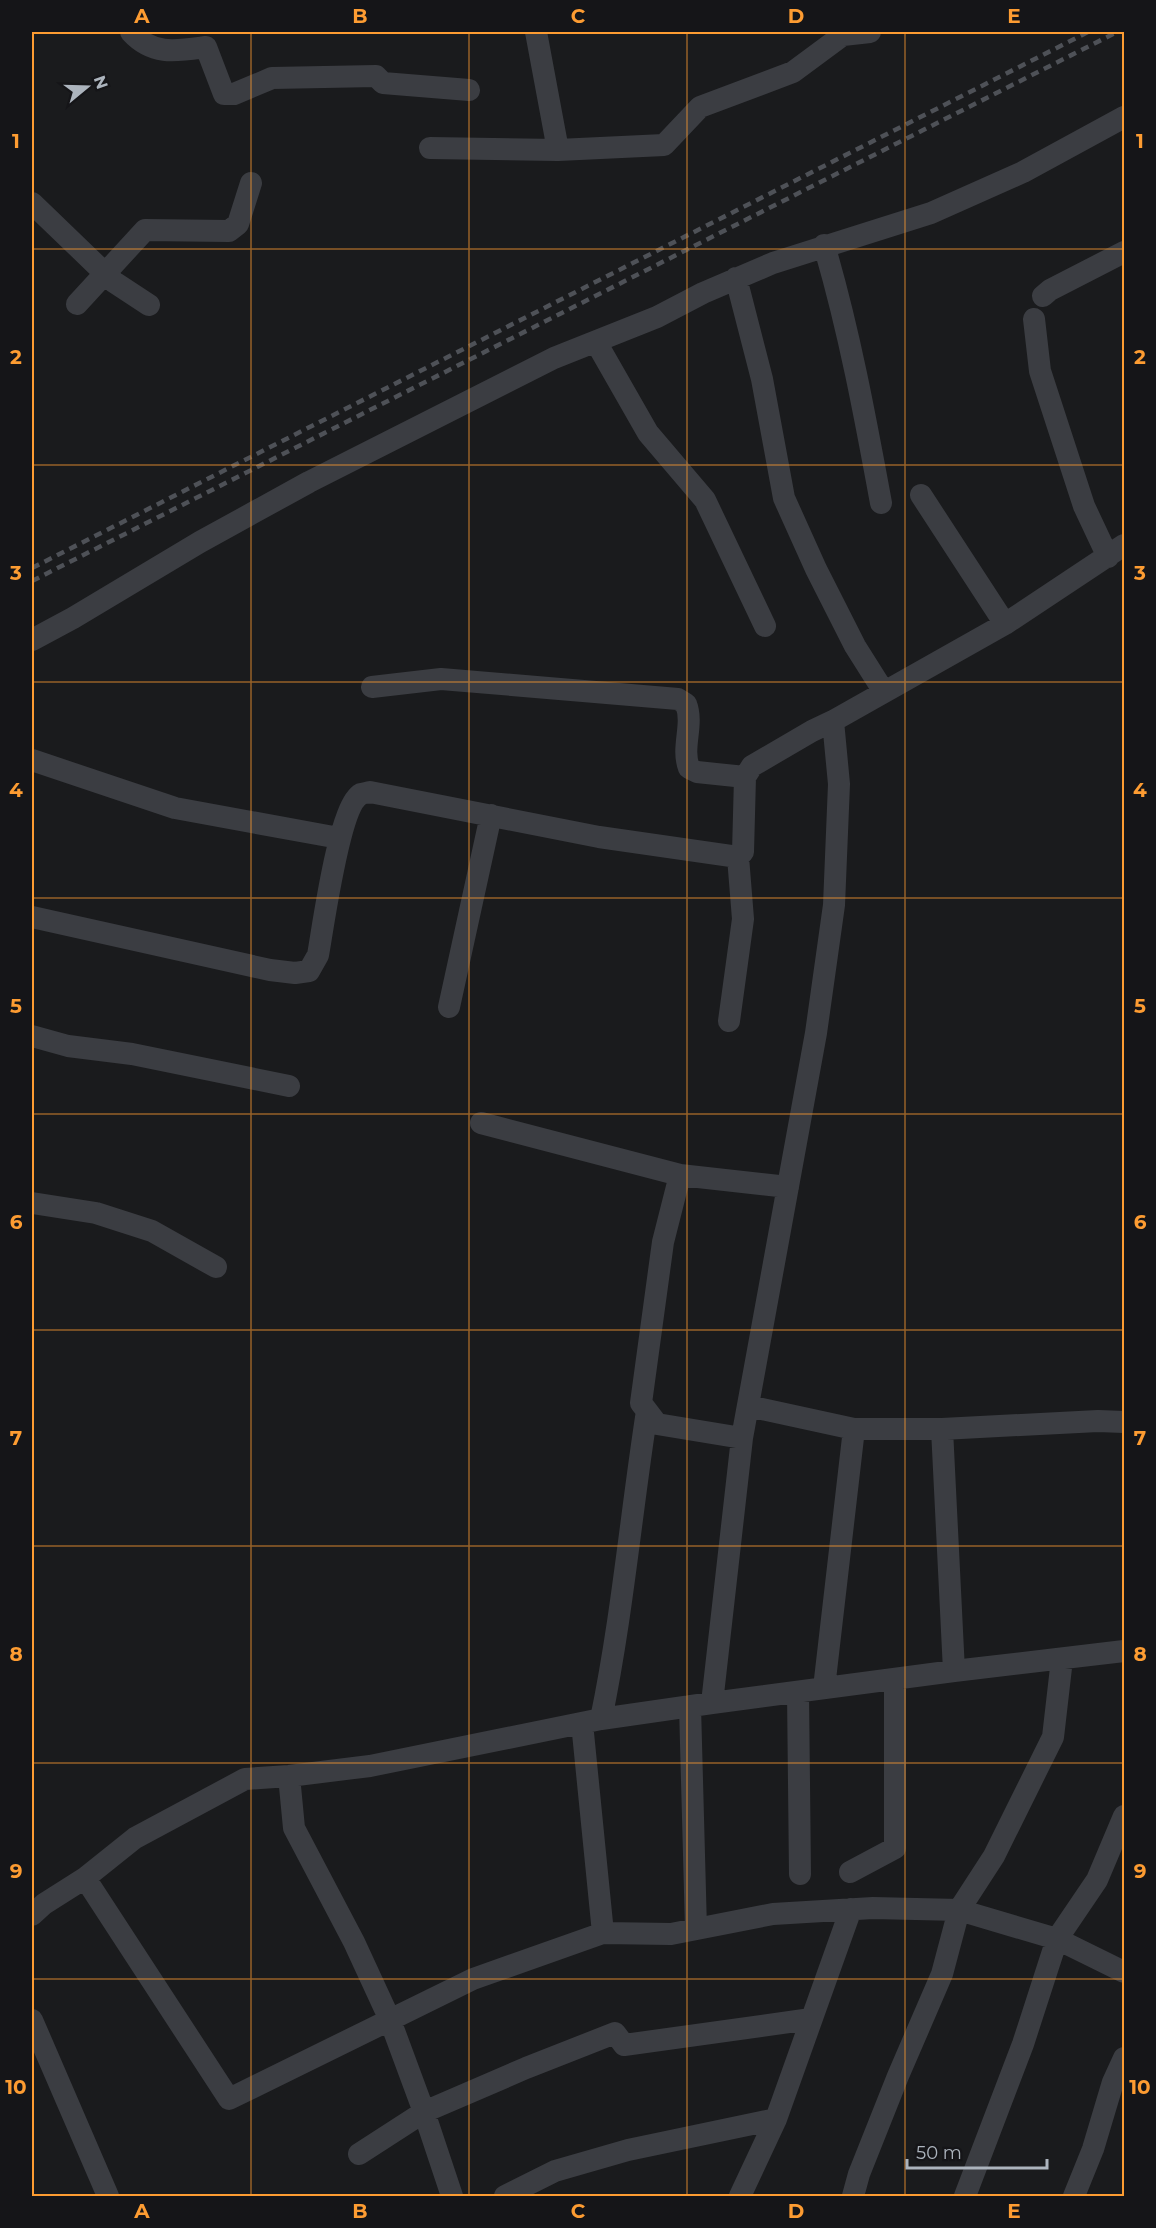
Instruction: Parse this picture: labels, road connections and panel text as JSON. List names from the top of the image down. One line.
{"scale_bar":"50 m","north":"right","grid":{"columns":["A","B","C","D","E"],"rows":["1","2","3","4","5","6","7","8","9","10"]}}
